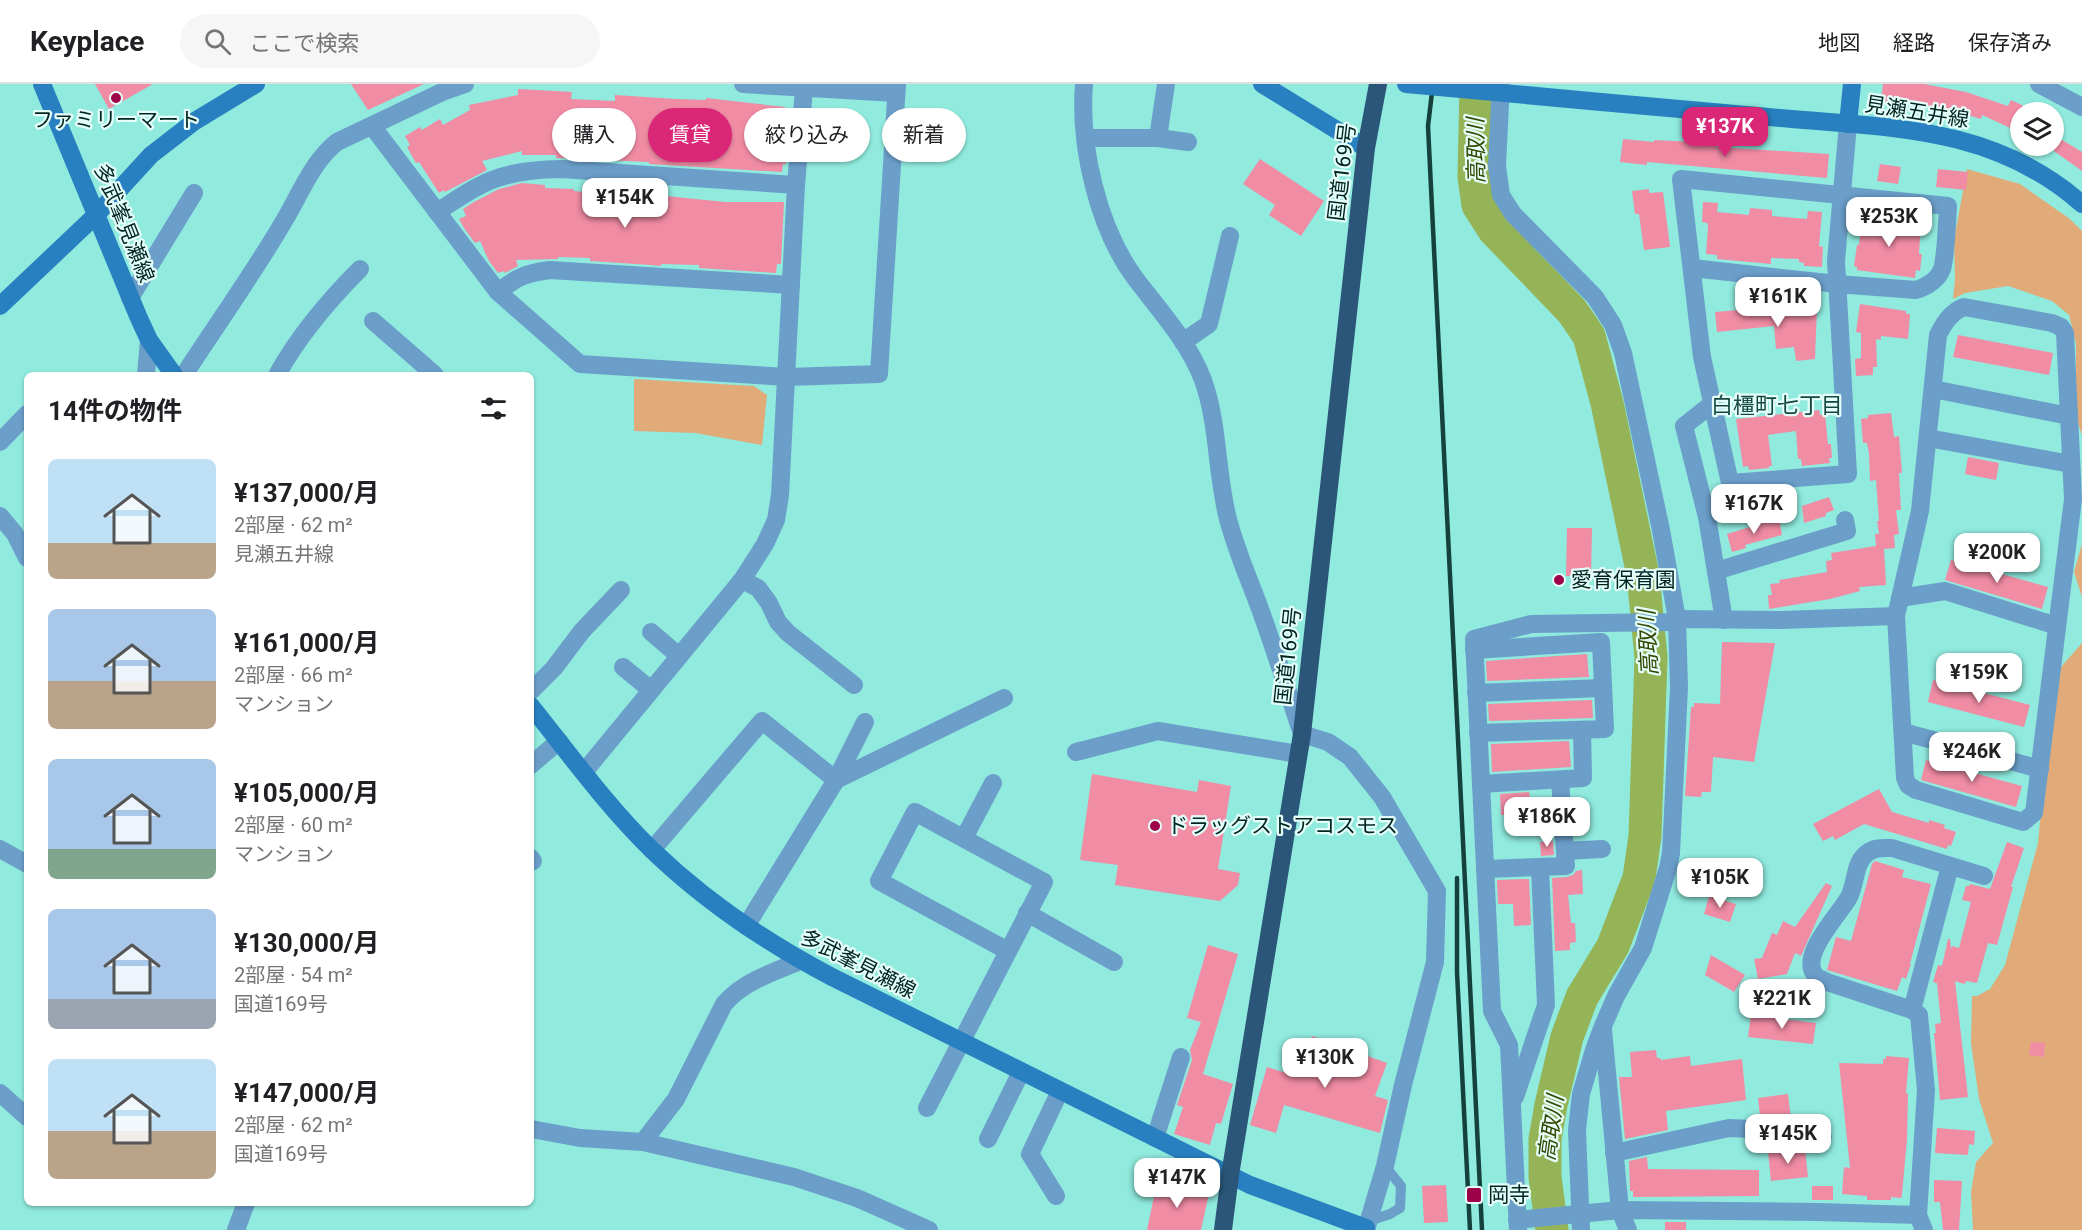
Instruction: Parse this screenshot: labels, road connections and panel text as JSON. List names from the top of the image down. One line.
{"streets":{"highway":["国道169号"],"main road":["見瀬五井線","多武峯見瀬線"]},"crossings":[["国道169号","多武峯見瀬線"]],"districts":["白橿町七丁目"],"water":["高取川"],"places":{"other":["ファミリーマート","愛育保育園","ドラッグストアコスモス"],"transit":["岡寺"]},"page":{"header":"Keyplace","search":"ここで検索","nav":["地図","経路","保存済み"],"price":["¥137K","¥154K","¥253K","¥161K","¥167K","¥200K","¥159K","¥246K","¥186K","¥105K","¥221K","¥130K","¥145K","¥147K"],"chip":["購入","賃貸","絞り込み","新着"],"heading":"14件の物件","list":[{"name":"¥137,000/月","note":"2部屋 · 62 m² · 見瀬五井線"},{"name":"¥161,000/月","note":"2部屋 · 66 m² · マンション"},{"name":"¥105,000/月","note":"2部屋 · 60 m² · マンション"},{"name":"¥130,000/月","note":"2部屋 · 54 m² · 国道169号"},{"name":"¥147,000/月","note":"2部屋 · 62 m² · 国道169号"}]}}
